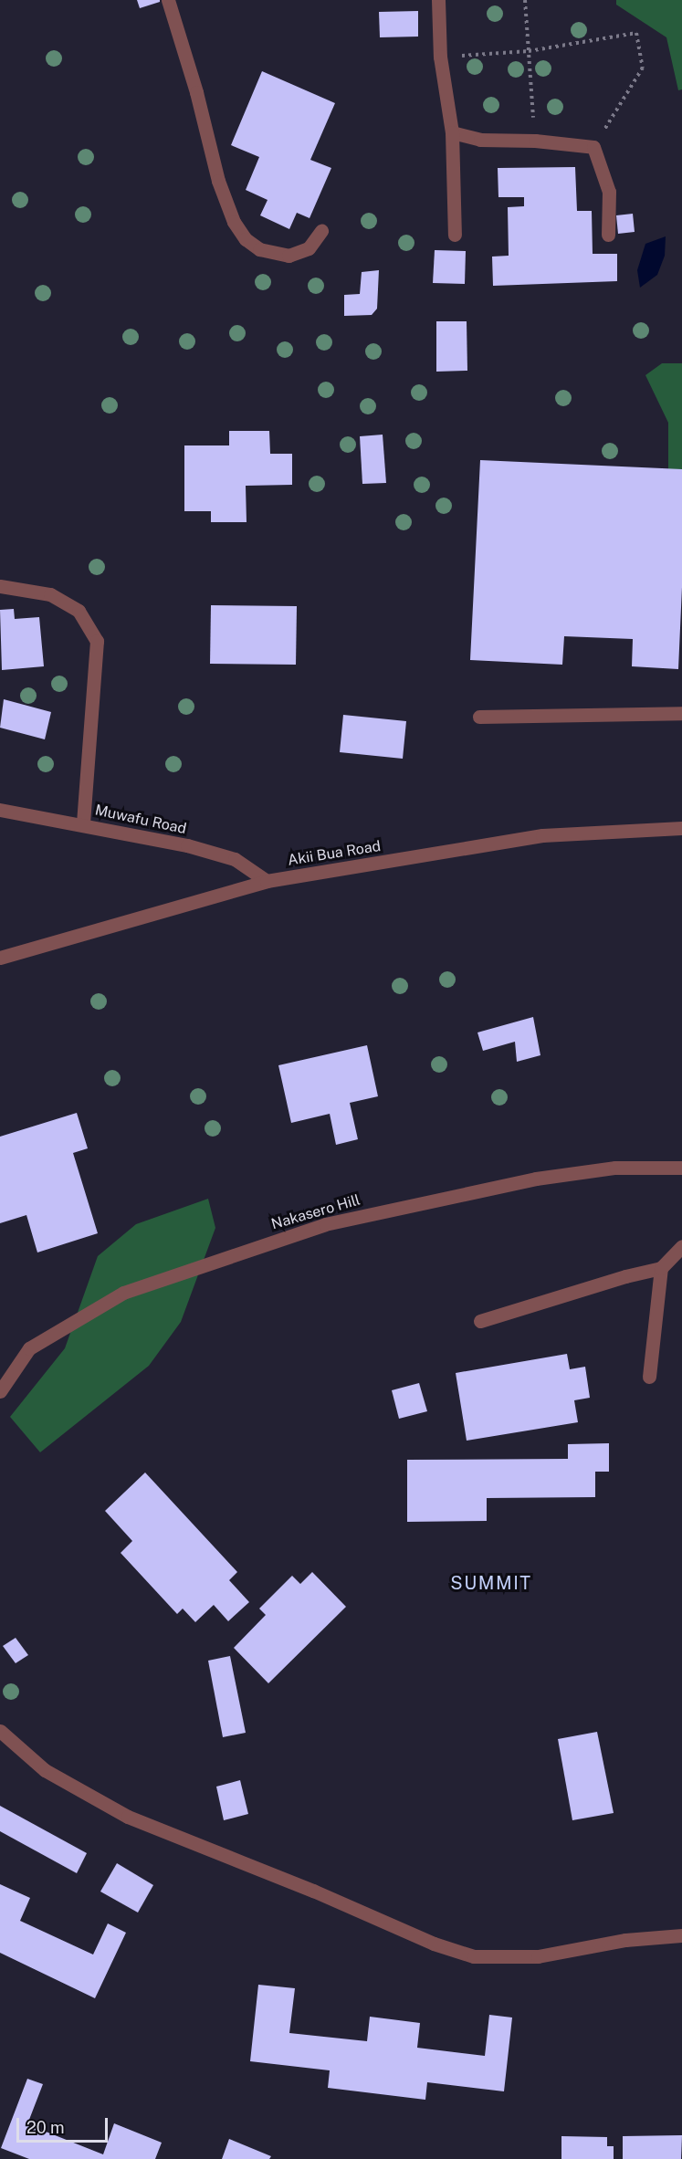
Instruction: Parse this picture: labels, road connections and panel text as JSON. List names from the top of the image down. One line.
{"streets":{"street":["Muwafu Road","Akii Bua Road","Nakasero Hill"]},"crossings":[["Muwafu Road","Akii Bua Road"]],"districts":["SUMMIT"],"scale_bar":"20 m"}
